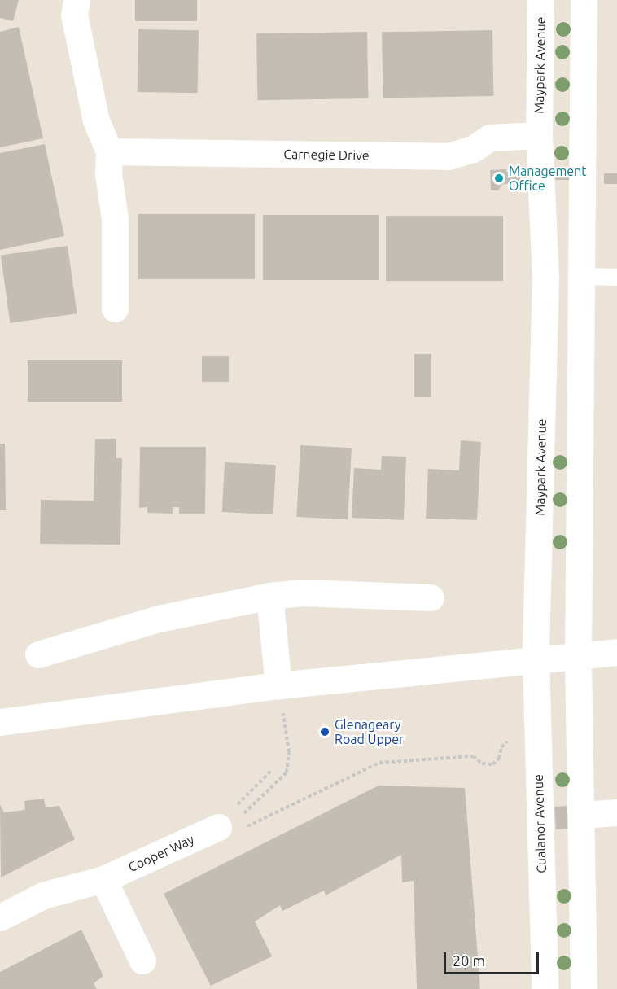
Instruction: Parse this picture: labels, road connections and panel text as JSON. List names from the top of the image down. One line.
{"streets":{"street":["Maypark Avenue","Carnegie Drive","Cualanor Avenue","Cooper Way"]},"crossings":[["Maypark Avenue","Carnegie Drive"],["Maypark Avenue","Cualanor Avenue"]],"places":["Management Office","Glenageary Road Upper"],"scale_bar":"20 m"}
